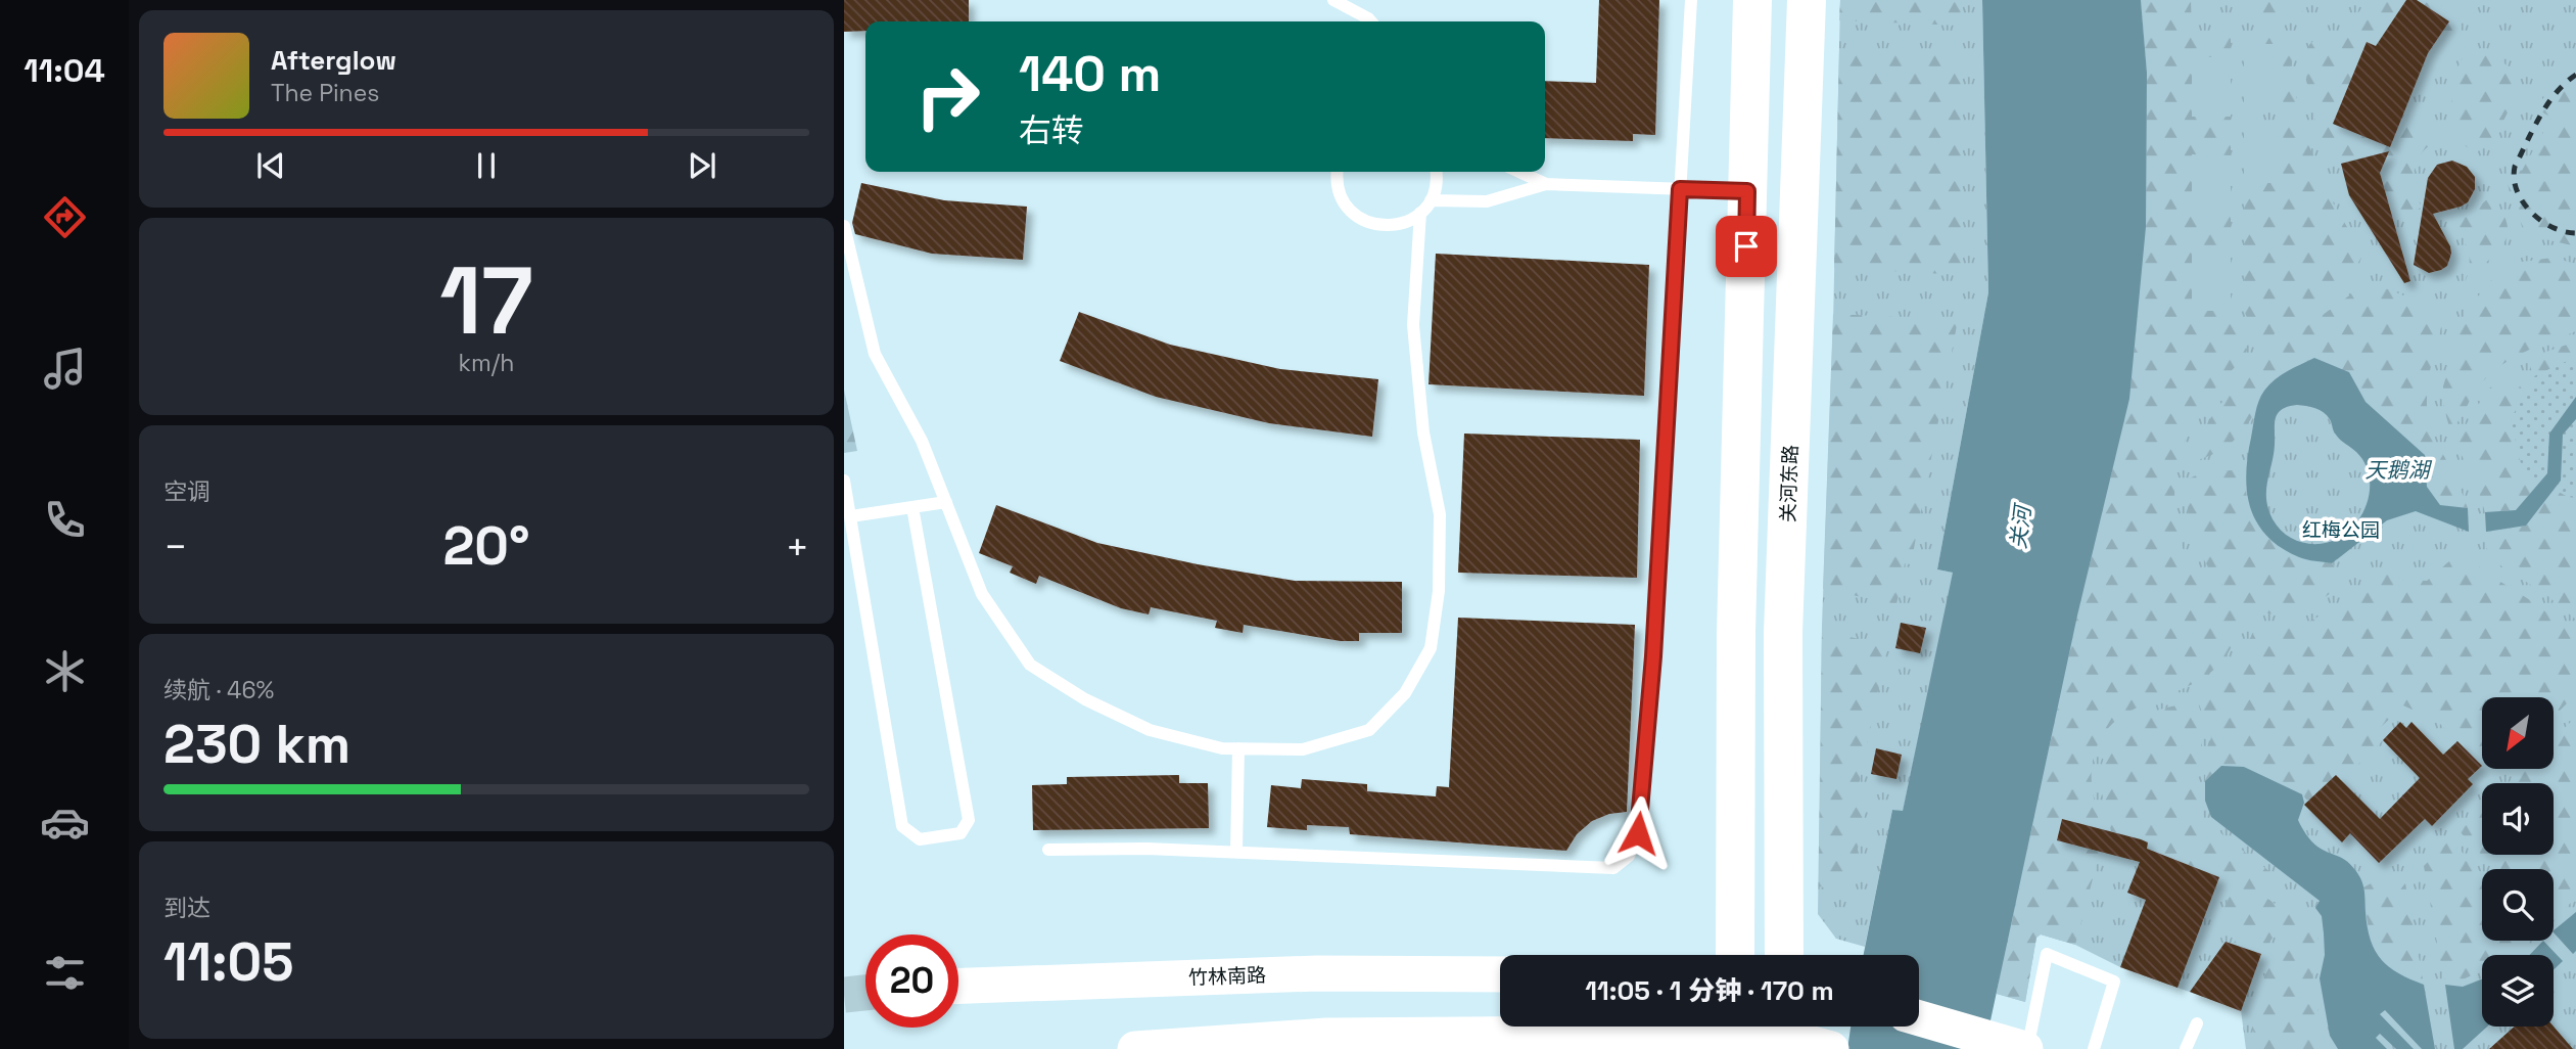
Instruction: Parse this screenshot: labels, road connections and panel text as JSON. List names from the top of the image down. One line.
{"streets":{"main road":["关河东路","竹林南路"]},"water":["天鹅湖","关河"],"parks":["红梅公园"],"north":"bottom left","page":{"tabs":"11:04","turn":["140 m","右转"],"song":["Afterglow","The Pines"],"tile":[["17","km/h"],"空调",["续航 · 46%","230 km"],["到达","11:05"]],"heat":["−","20°","+"],"limit":"20","trip":"11:05 · 1 分钟 · 170 m"}}
